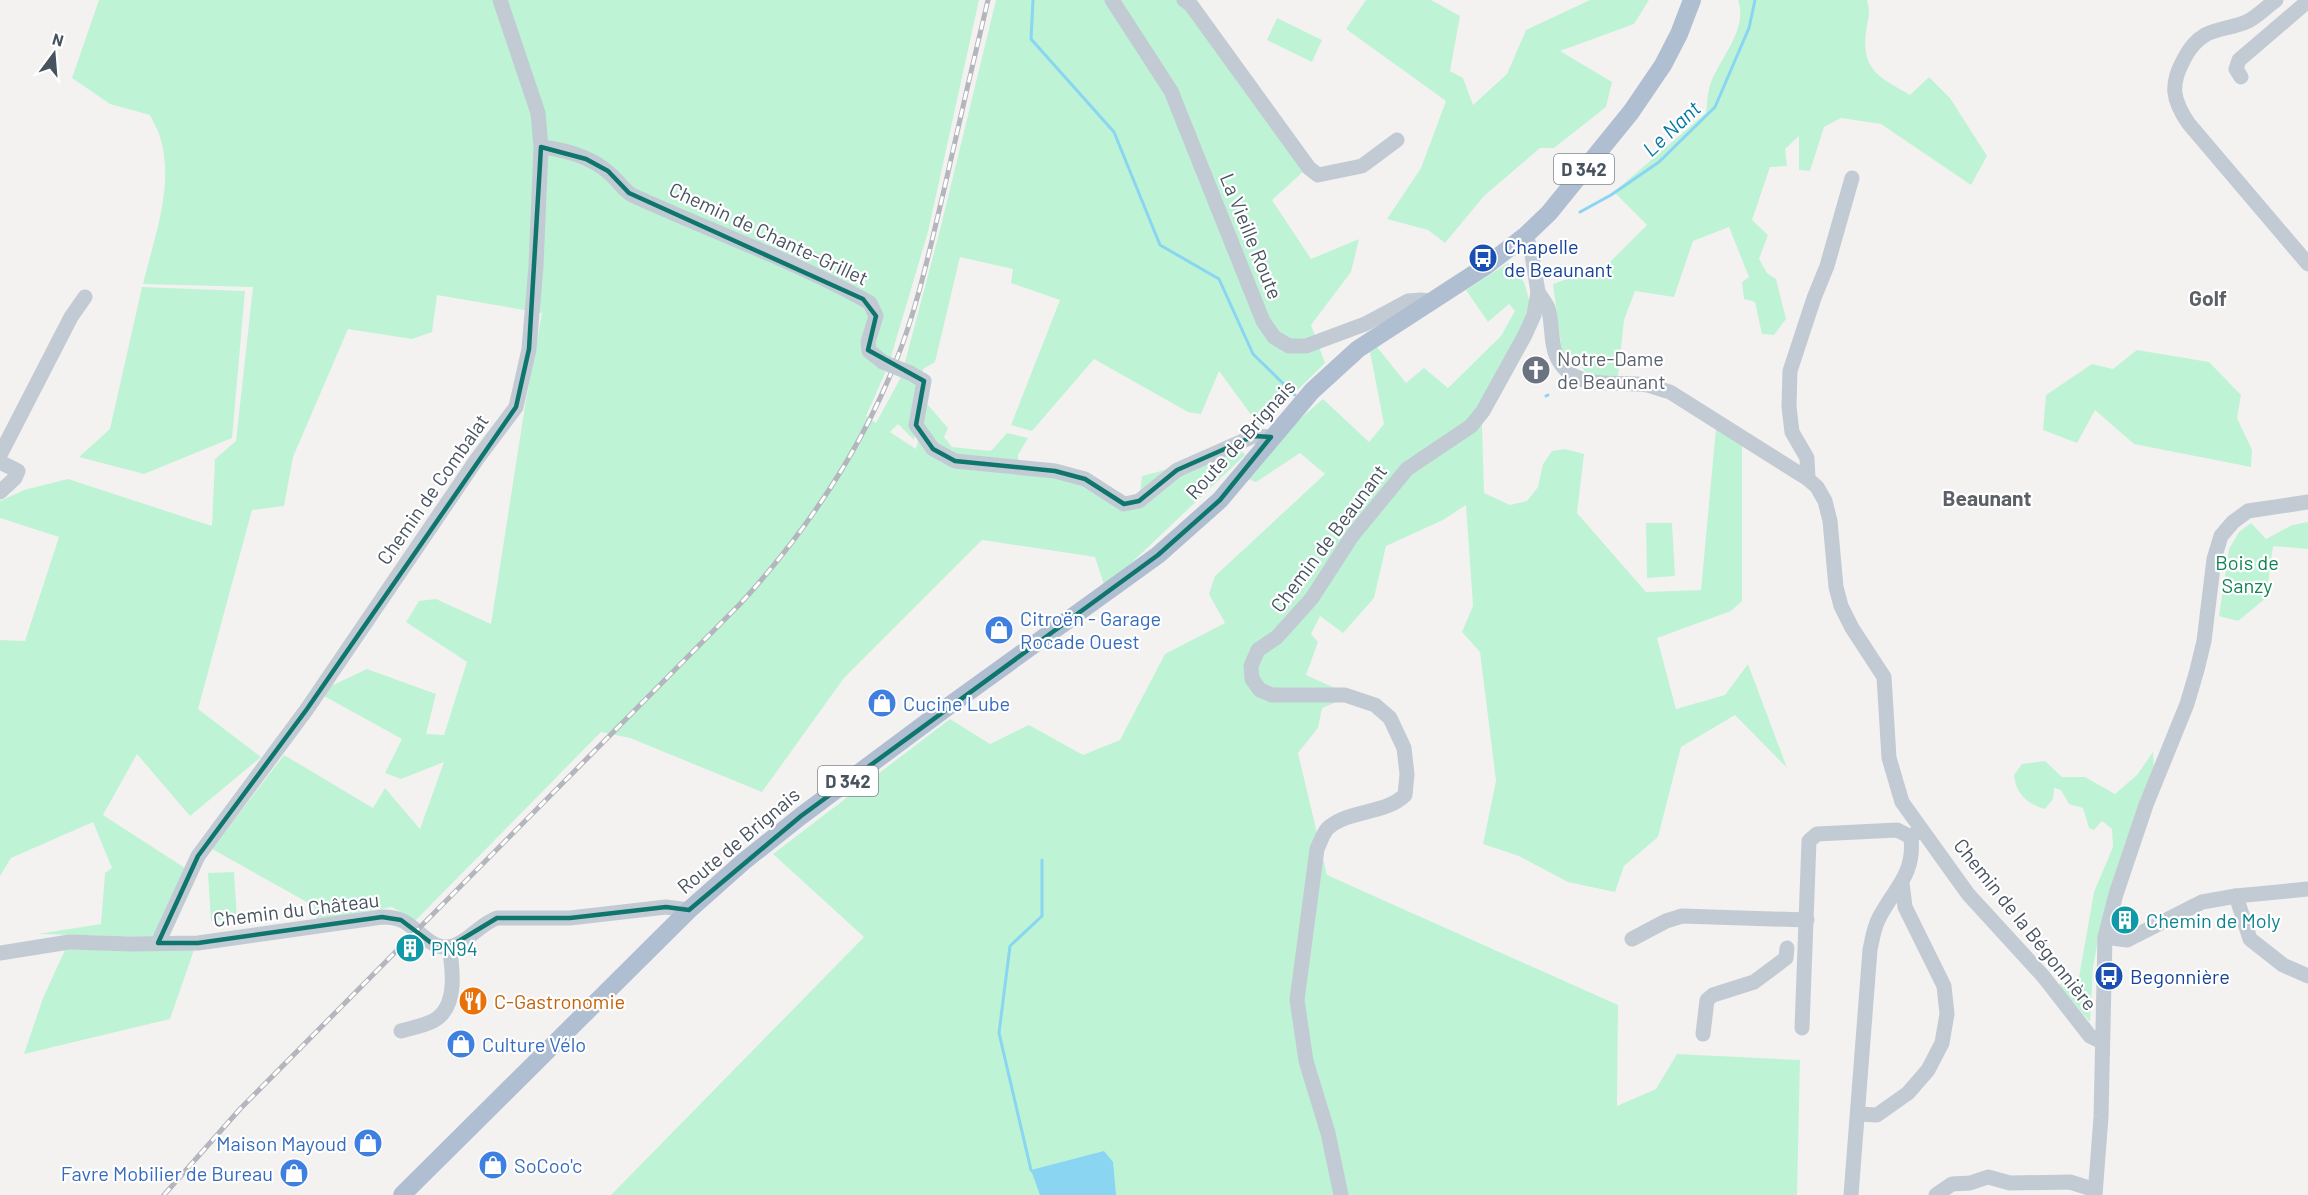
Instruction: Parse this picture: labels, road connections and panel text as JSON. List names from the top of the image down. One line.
{"streets":{"main road":["D 342","Route de Brignais"],"street":["Chemin de Chante-Grillet","La Vieille Route","Chemin de Combalat","Chemin de Beaunant","Chemin du Château","Chemin de la Bégonnière"]},"crossings":[["D 342","La Vieille Route"],["D 342","Route de Brignais"],["D 342","Chemin de Beaunant"],["Chemin de Chante-Grillet","Route de Brignais"],["Chemin de Chante-Grillet","Chemin de Combalat"],["La Vieille Route","Route de Brignais"],["Chemin de Combalat","Chemin du Château"],["Chemin de Beaunant","Chemin de la Bégonnière"]],"districts":["Golf","Beaunant"],"water":["Le Nant"],"parks":["Bois de Sanzy"],"places":{"bus stop":["Chapelle de Beaunant","Begonnière"],"church":["Notre-Dame de Beaunant"],"shop":["Citroën - Garage Rocade Ouest","Cucine Lube","Culture Vélo","Maison Mayoud","SoCoo'c","Favre Mobilier de Bureau"],"building":["Chemin de Moly","PN94"],"restaurant":["C-Gastronomie"]},"north":"top"}
